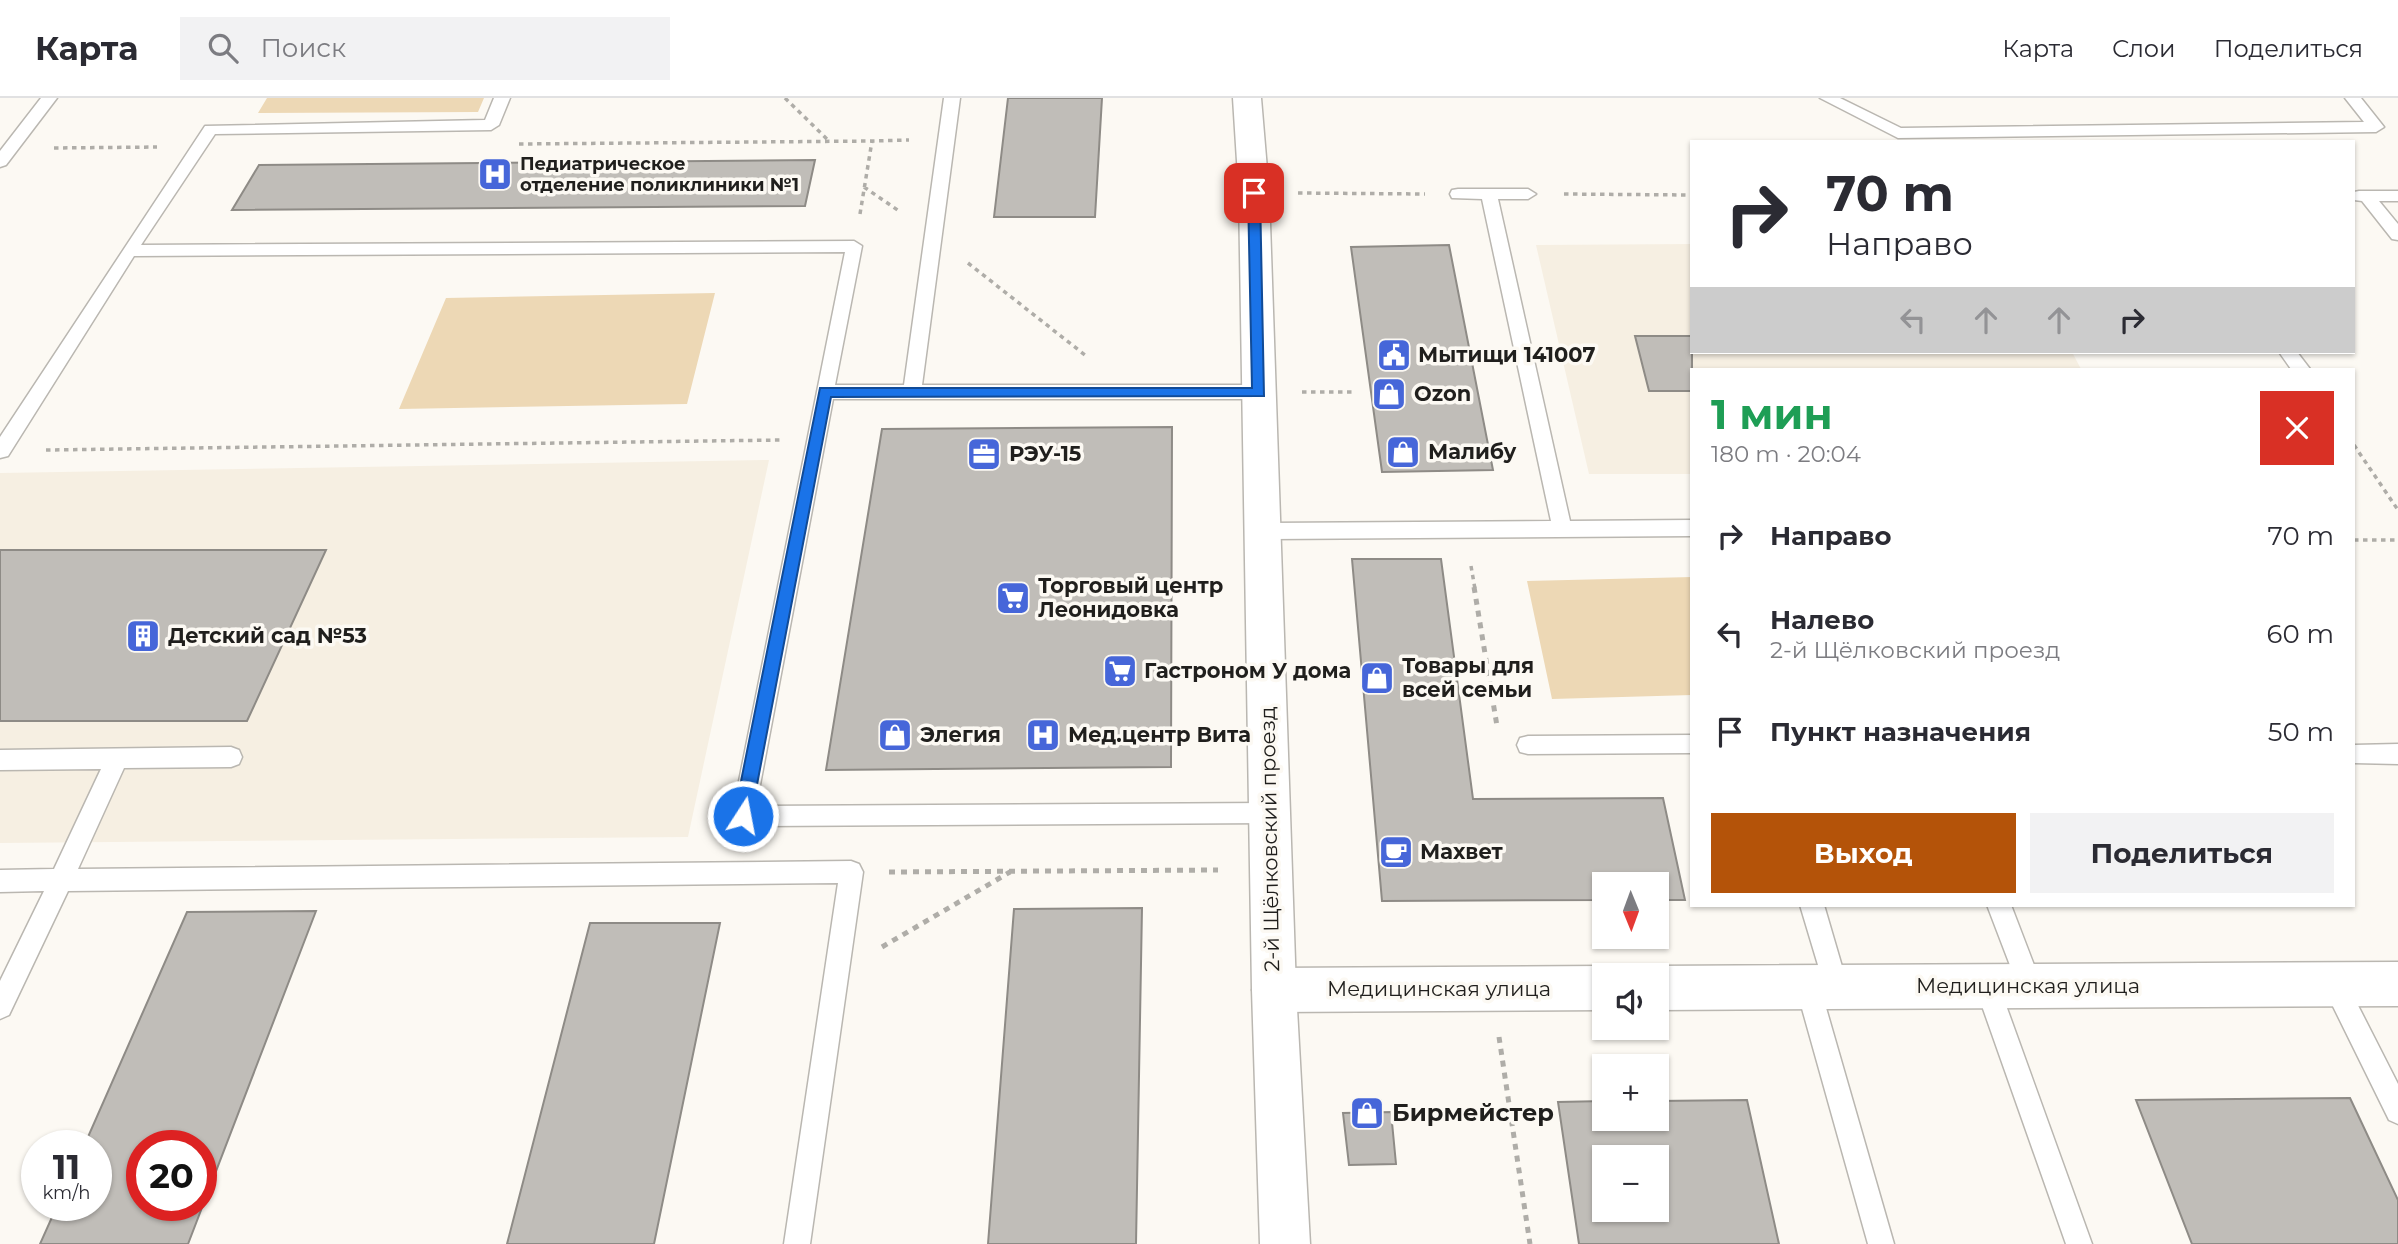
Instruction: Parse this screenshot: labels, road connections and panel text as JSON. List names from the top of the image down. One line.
{"streets":{"street":["2-й Щёлковский проезд","Медицинская улица"]},"crossings":[["2-й Щёлковский проезд","Медицинская улица"]],"places":{"hospital":["Педиатрическое отделение поликлиники №1","Мед.центр Вита"],"public building":["Мытищи 141007"],"shop":["Ozon","Малибу","Товары для всей семьи","Элегия","Бирмейстер"],"office":["РЭУ-15"],"supermarket":["Торговый центр Леонидовка","Гастроном У дома"],"building":["Детский сад №53"],"cafe":["Махвет"]},"north":"bottom","page":{"header":"Карта","search":"Поиск","nav":["Карта","Слои","Поделиться"],"turn":["70 m","Направо"],"heading":["1 мин","180 m · 20:04"],"list":[{"name":"Направо","value":"70 m"},{"name":"Налево","note":"2-й Щёлковский проезд","value":"60 m"},{"name":"Пункт назначения","value":"50 m"}],"buttons":["Выход","Поделиться"],"map_buttons":["+","−"],"speed":"11 km/h","limit":"20"}}
